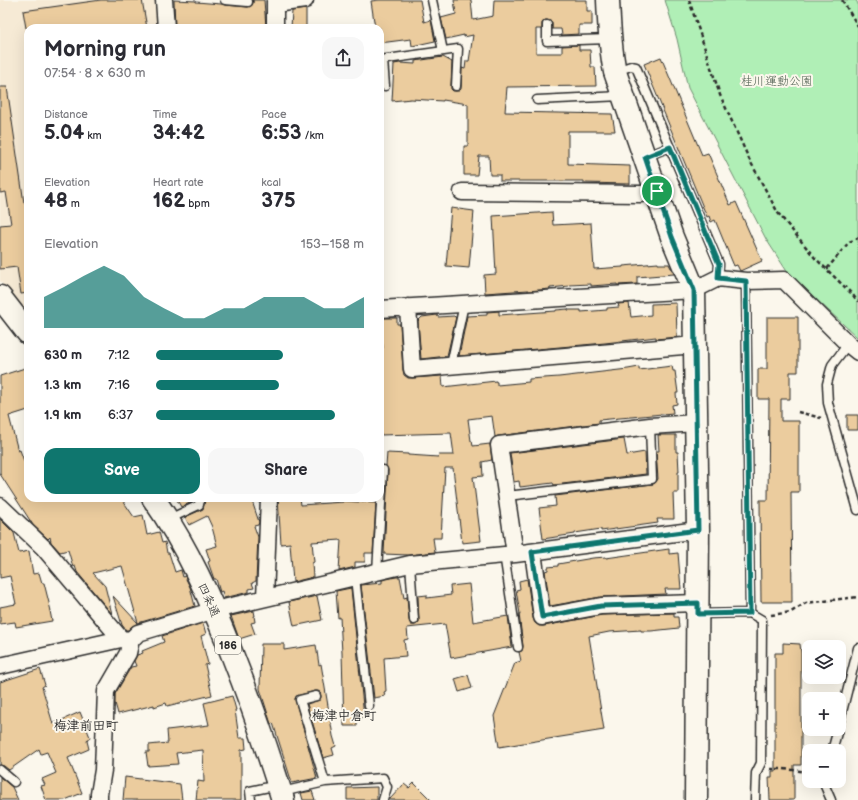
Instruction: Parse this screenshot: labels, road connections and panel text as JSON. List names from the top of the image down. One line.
{"streets":{"street":["四条通","186"]},"districts":["梅津中倉町","梅津前田町"],"parks":["桂川運動公園"],"page":{"heading":["Morning run","07:54 · 8 × 630 m"],"stats":[["Distance","5.04 km"],["Time","34:42"],["Pace","6:53 /km"],["Elevation","48 m"],["Heart rate","162 bpm"],["kcal","375"]],"chart":["Elevation","153–158 m"],"list":[{"name":"630 m","note":"7:12"},{"name":"1.3 km","note":"7:16"},{"name":"1.9 km","note":"6:37"}],"buttons":["Save","Share"],"map_buttons":["+","−"]}}
